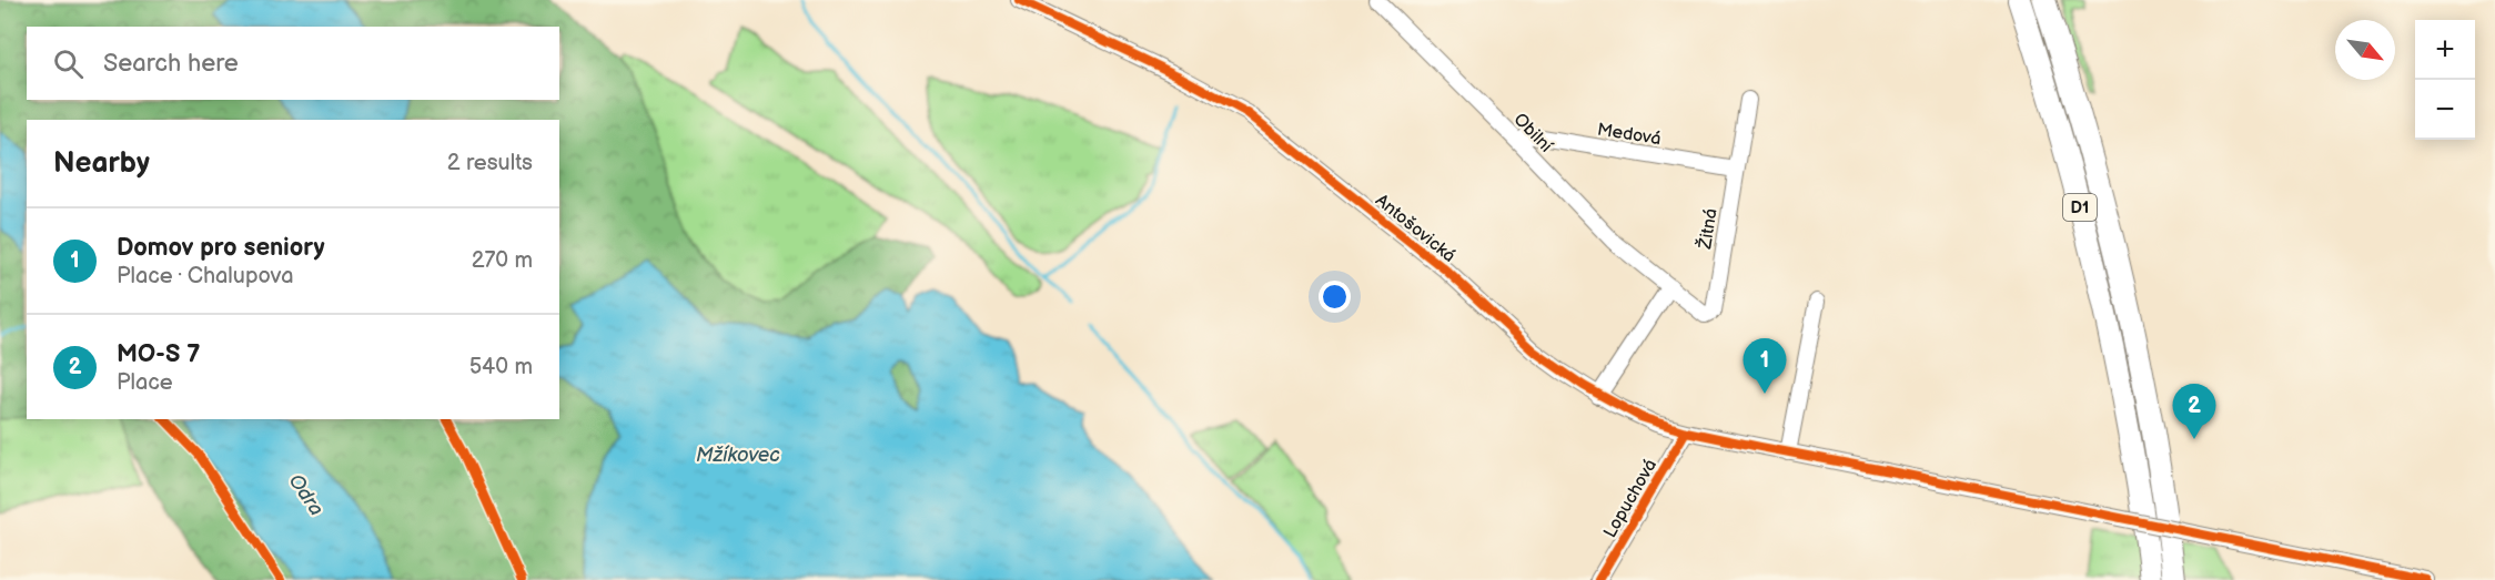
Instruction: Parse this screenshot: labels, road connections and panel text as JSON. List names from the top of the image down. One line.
{"streets":{"highway":["D1"],"street":["Obilní","Medová","Antošovická","Žitná","Lopuchová"]},"crossings":[["Obilní","Medová"],["Obilní","Žitná"],["Medová","Žitná"],["Antošovická","Lopuchová"]],"water":["Mžíkovec","Odra"],"north":"bottom right","page":{"map_buttons":["+","−"],"search":"Search here","heading":["Nearby","2 results"],"list":[{"mark":"1","name":"Domov pro seniory","note":"Place · Chalupova","value":"270 m"},{"mark":"2","name":"MO-S 7","note":"Place","value":"540 m"}],"pins":["1","2"]}}
